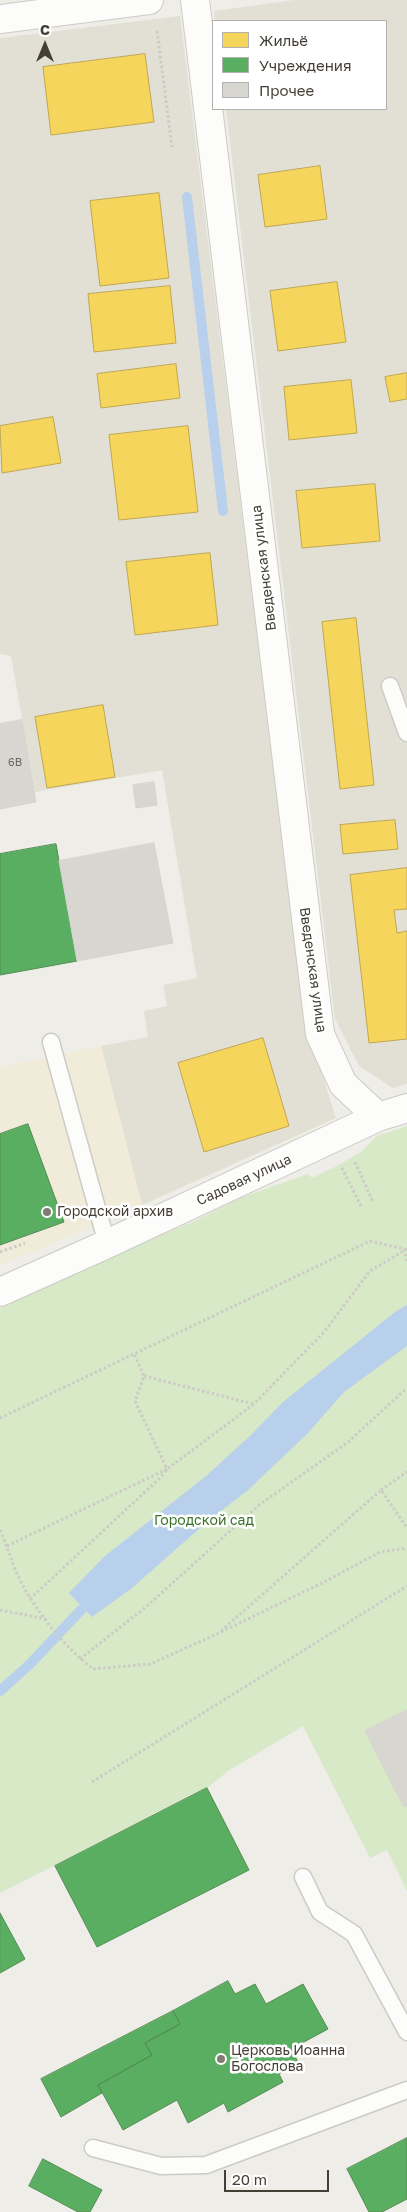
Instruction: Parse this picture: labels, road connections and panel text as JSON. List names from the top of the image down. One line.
{"streets":{"street":["Введенская улица","Садовая улица"]},"crossings":[["Введенская улица","Садовая улица"]],"parks":["Городской сад"],"places":["Городской архив","Церковь Иоанна Богослова"],"house_numbers":["6В"],"legend":["Жильё","Учреждения","Прочее"],"scale_bar":"20 m","north":"top"}
